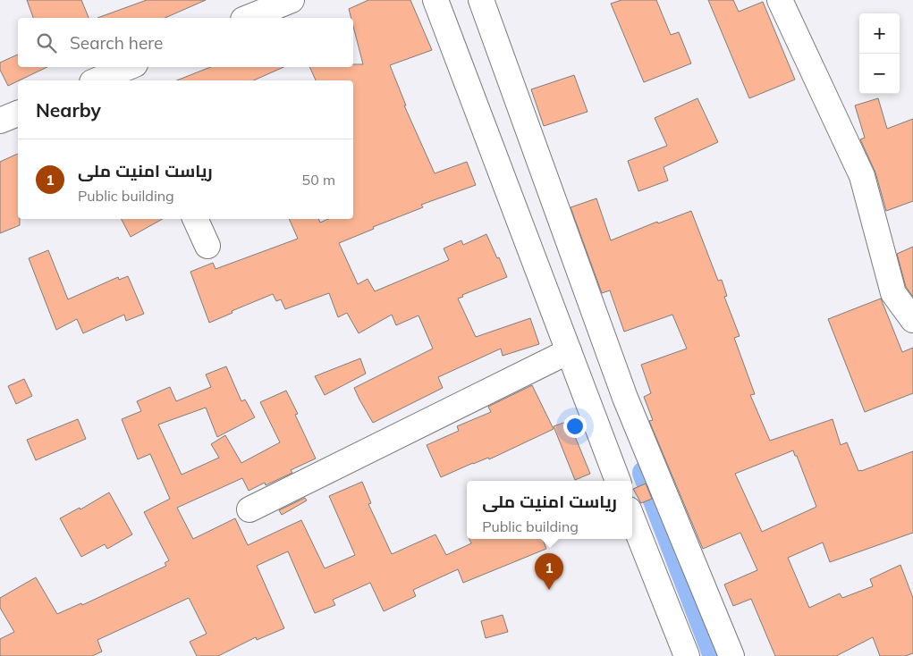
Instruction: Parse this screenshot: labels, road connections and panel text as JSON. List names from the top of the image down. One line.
{"page":{"map_buttons":["+","−"],"search":"Search here","heading":"Nearby","list":[{"mark":"1","name":"ریاست امنیت ملی","note":"Public building","value":"50 m"}],"popup":["ریاست امنیت ملی","Public building"],"pins":"1"}}
